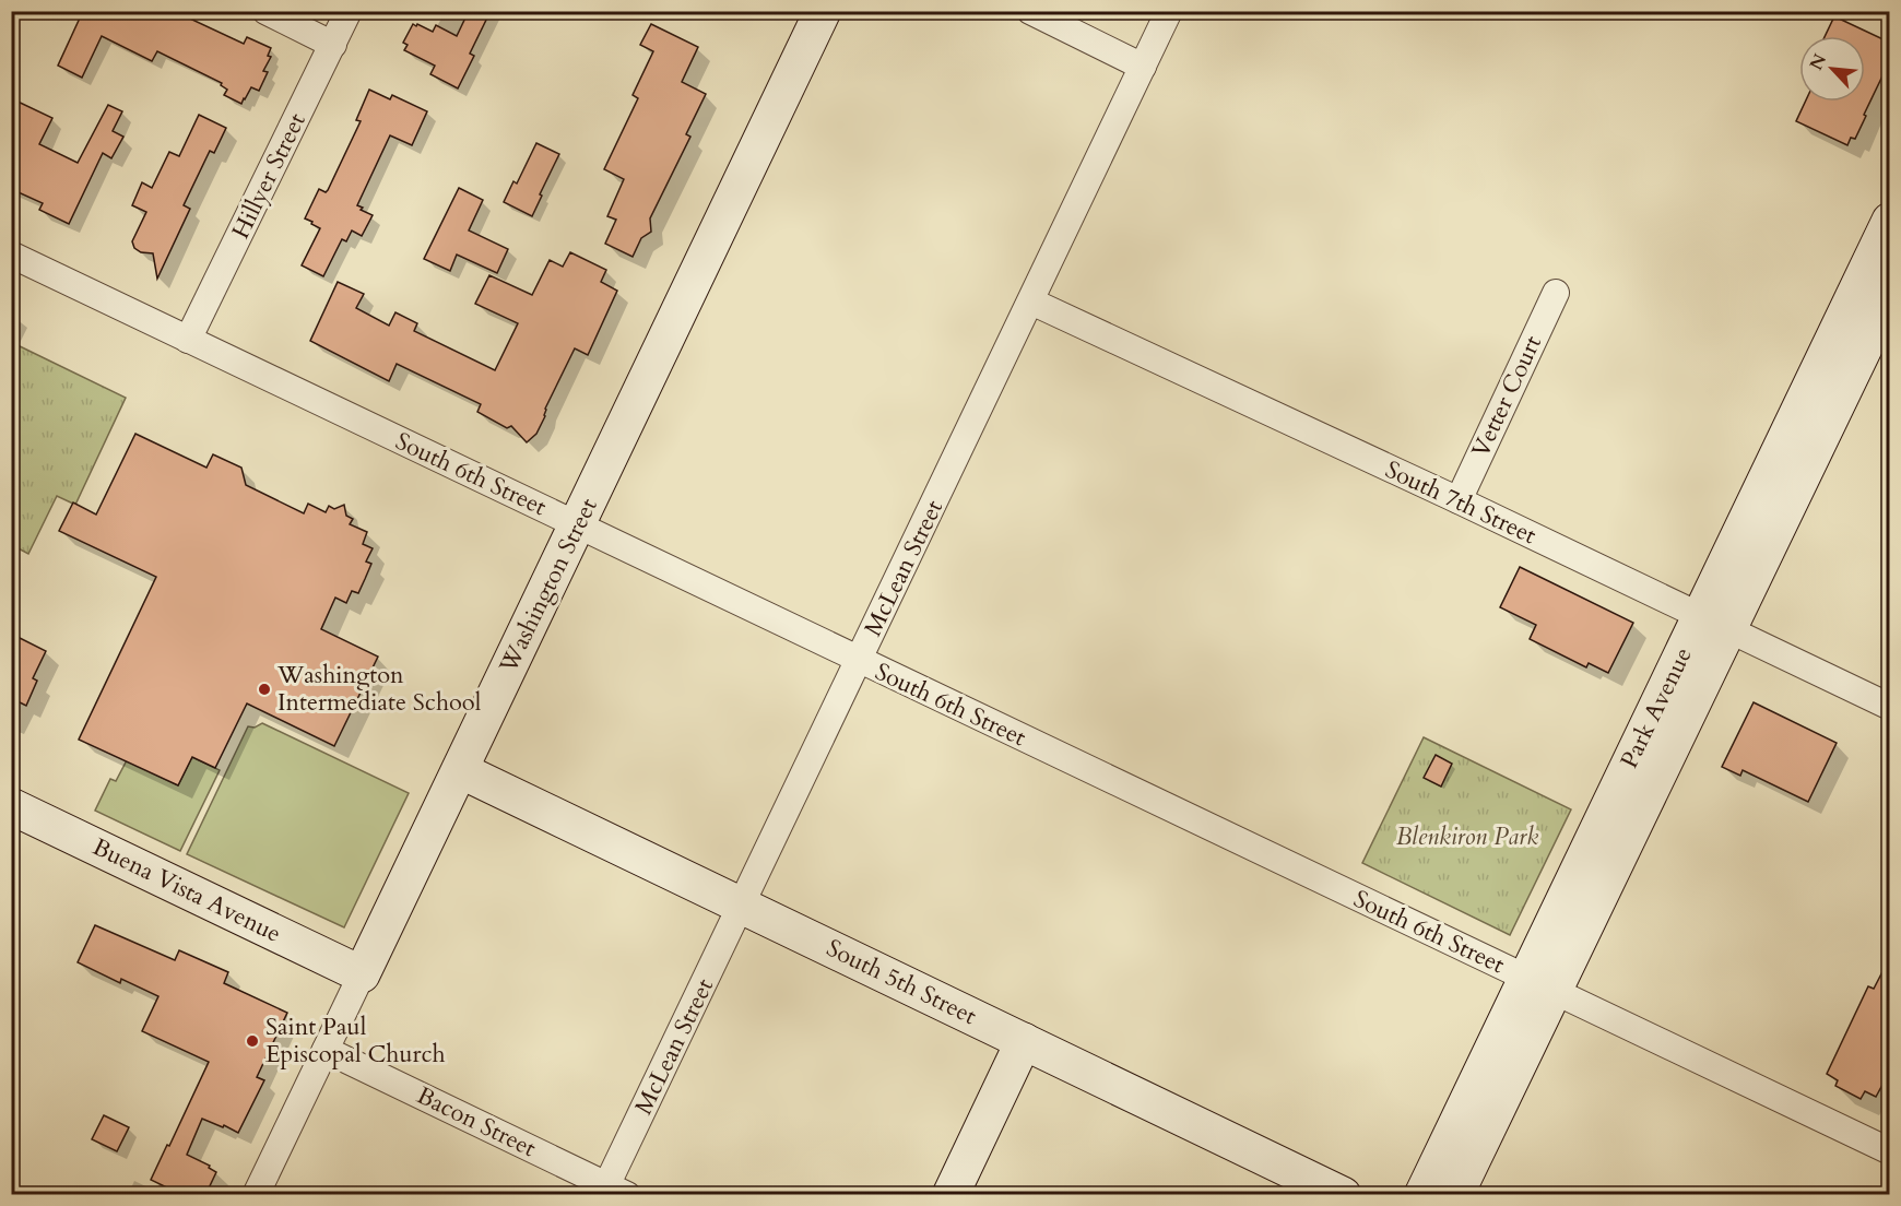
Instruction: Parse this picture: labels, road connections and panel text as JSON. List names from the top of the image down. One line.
{"streets":{"street":["Hillyer Street","Vetter Court","South 6th Street","South 7th Street","McLean Street","Washington Street","Park Avenue","Buena Vista Avenue","South 5th Street","Bacon Street"]},"crossings":[["Hillyer Street","South 6th Street"],["Vetter Court","South 7th Street"],["South 6th Street","McLean Street"],["South 6th Street","Washington Street"],["South 6th Street","Park Avenue"],["South 7th Street","McLean Street"],["South 7th Street","Park Avenue"],["McLean Street","South 5th Street"],["McLean Street","Bacon Street"],["Washington Street","Buena Vista Avenue"],["Washington Street","South 5th Street"],["Washington Street","Bacon Street"]],"parks":["Blenkiron Park"],"places":["Washington Intermediate School","Saint Paul Episcopal Church"],"north":"top left"}
